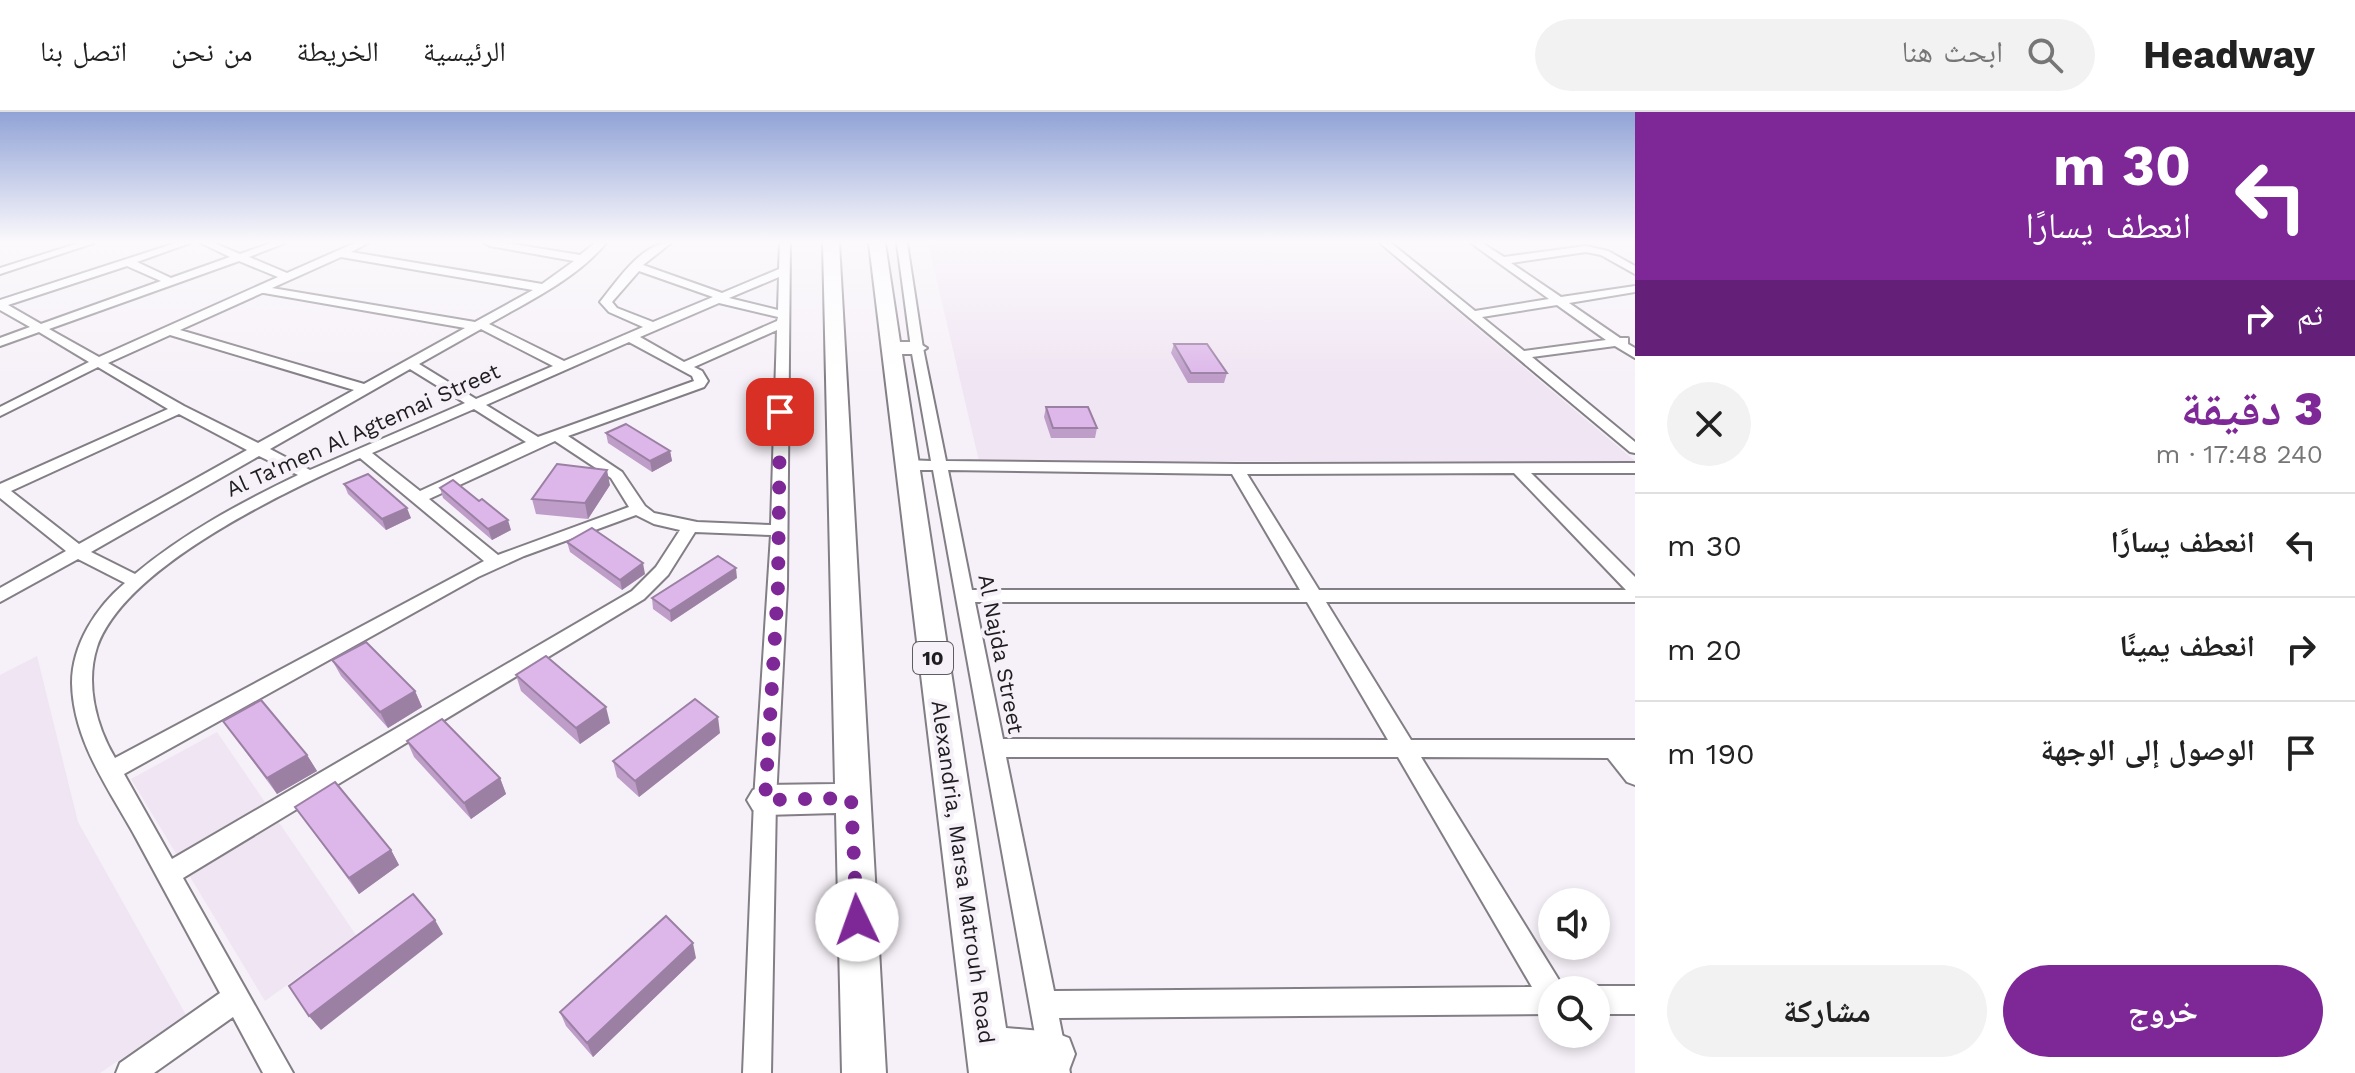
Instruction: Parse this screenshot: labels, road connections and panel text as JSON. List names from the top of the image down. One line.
{"streets":{"main road":["10","Alexandria, Marsa Matrouh Road"],"street":["Al Ta'men Al Agtemai Street","Al Najda Street"]},"crossings":[["Al Najda Street","Alexandria, Marsa Matrouh Road"]],"page":{"header":"Headway","search":"ابحث هنا","nav":["الرئيسية","الخريطة","من نحن","اتصل بنا"],"turn":["30 m","انعطف يسارًا"],"then":"ثم","heading":["3 دقيقة","240 m · 17:48"],"list":[{"name":"انعطف يسارًا","value":"30 m"},{"name":"انعطف يمينًا","value":"20 m"},{"name":"الوصول إلى الوجهة","value":"190 m"}],"buttons":["خروج","مشاركة"]}}
